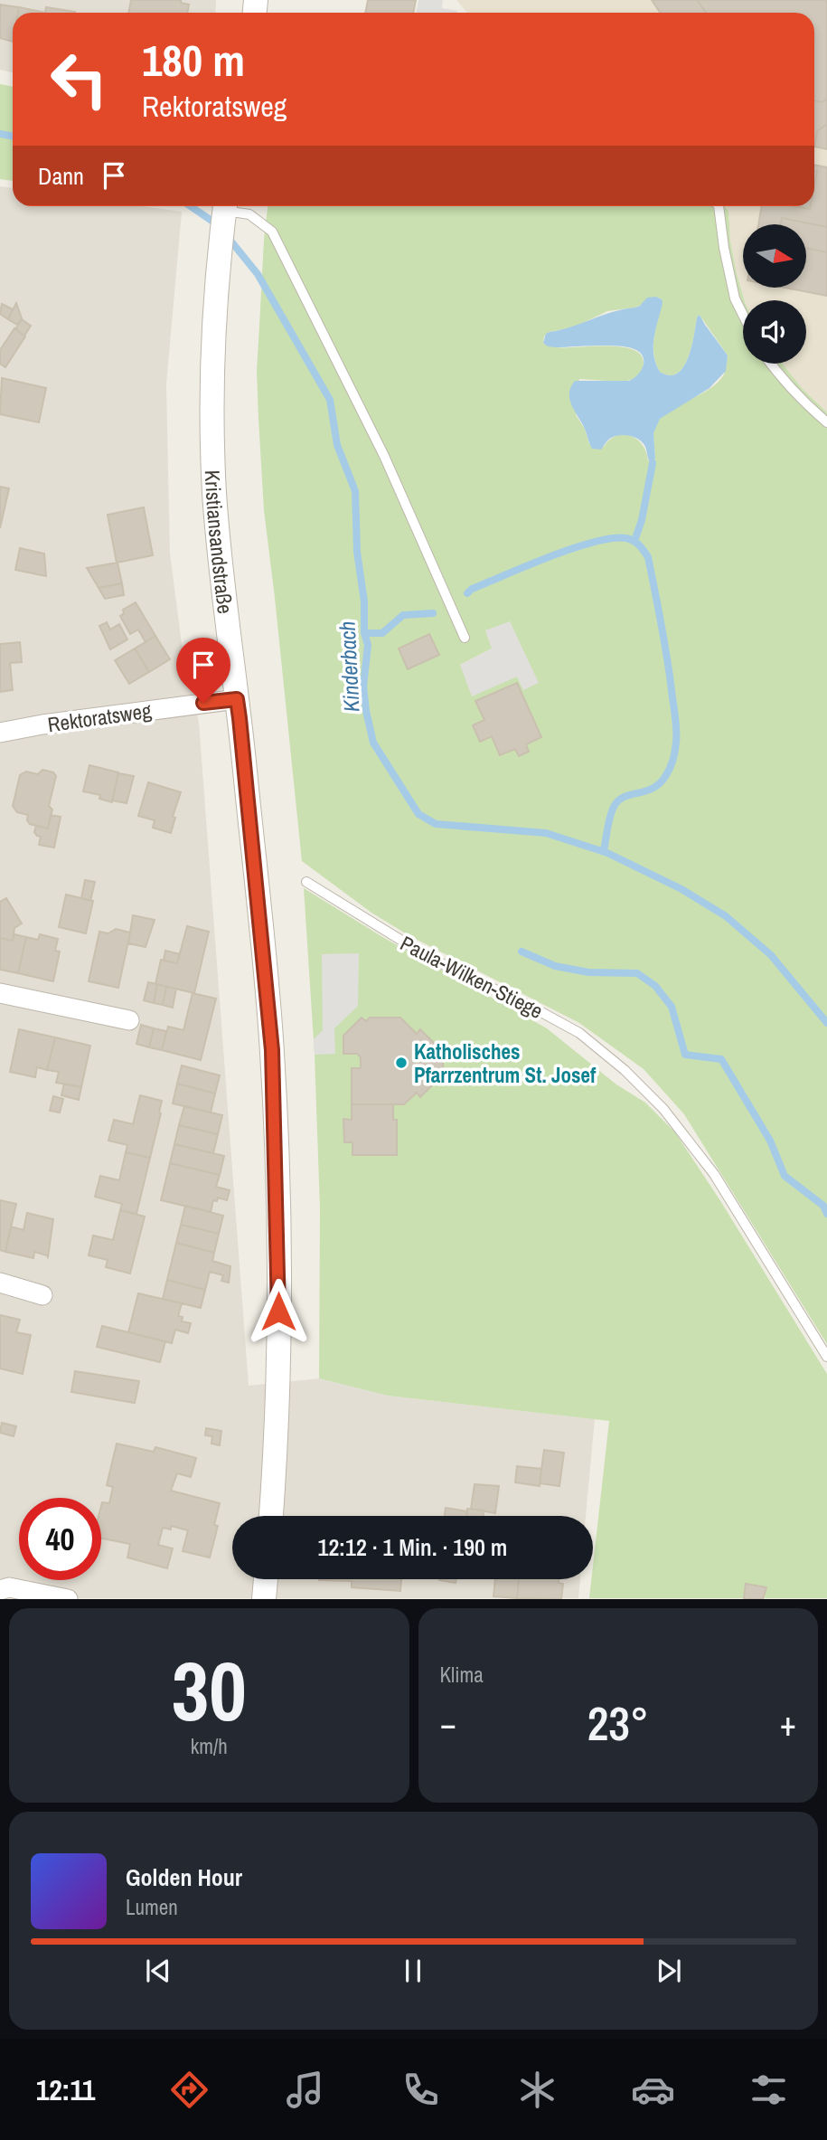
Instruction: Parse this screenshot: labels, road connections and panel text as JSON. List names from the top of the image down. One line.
{"streets":{"street":["Kristiansandstraße","Rektoratsweg"],"lane":["Paula-Wilken-Stiege"]},"crossings":[["Kristiansandstraße","Rektoratsweg"]],"water":["Kinderbach"],"places":["Katholisches Pfarrzentrum St. Josef"],"north":"right","page":{"turn":["180 m","Rektoratsweg"],"then":"Dann","limit":"40","trip":"12:12 · 1 Min. · 190 m","tile":[["30","km/h"],"Klima"],"heat":["−","23°","+"],"song":["Golden Hour","Lumen"],"tabs":"12:11"}}
